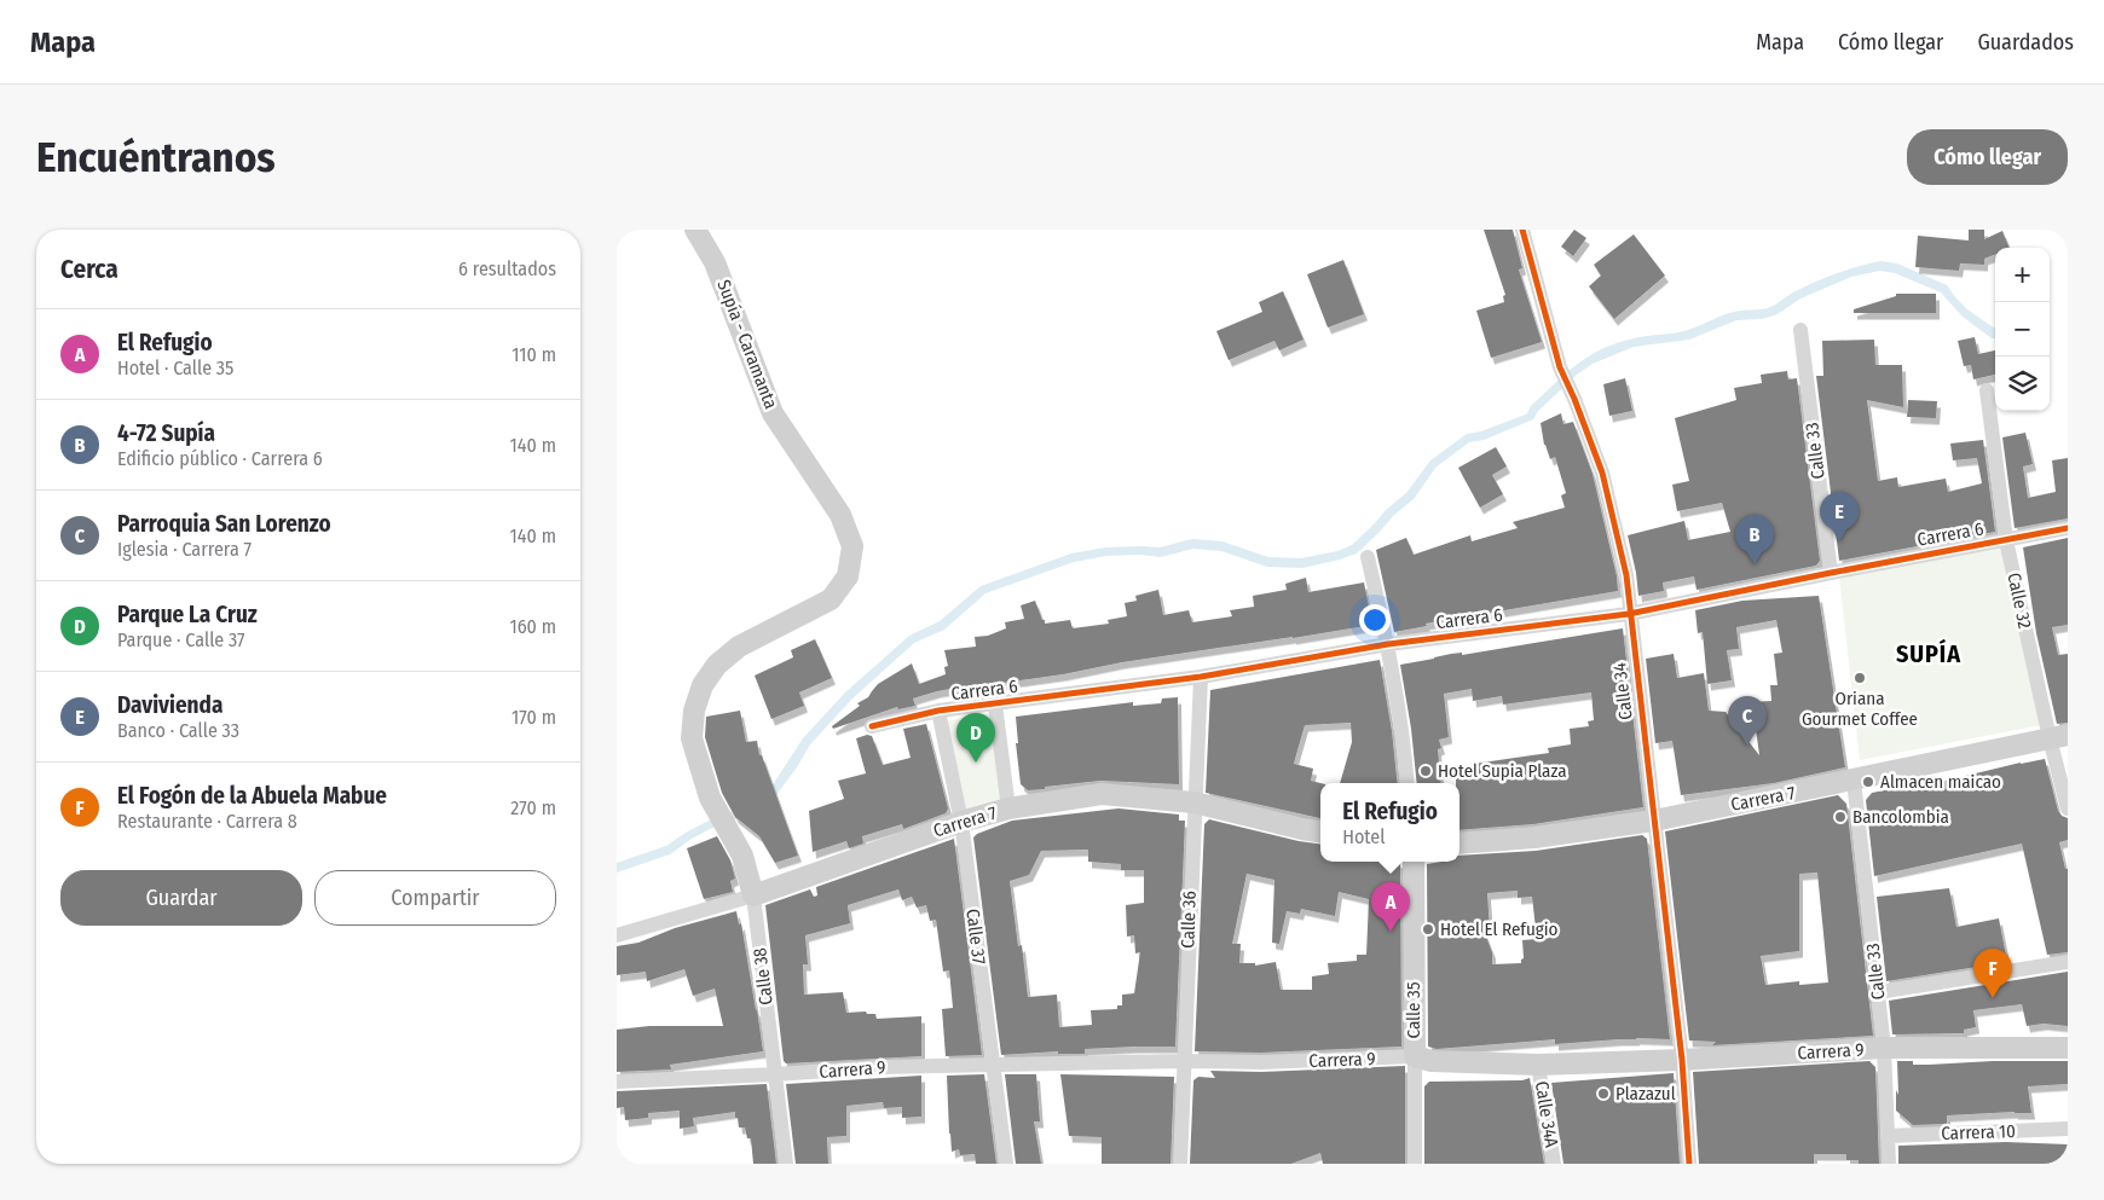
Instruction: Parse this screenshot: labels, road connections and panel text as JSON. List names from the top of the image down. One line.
{"streets":{"main road":["Supía - Caramanta","Carrera 7","Calle 38","Calle 35","Carrera 9"],"street":["Calle 33","Carrera 6","Calle 32","Calle 34","Calle 36","Calle 37","Calle 34A","Carrera 10"]},"crossings":[["Supía - Caramanta","Calle 38"],["Calle 33","Carrera 6"],["Calle 33","Carrera 7"],["Calle 33","Carrera 9"],["Calle 33","Carrera 10"],["Carrera 6","Calle 32"],["Carrera 6","Calle 34"],["Carrera 6","Calle 36"],["Carrera 6","Calle 37"],["Calle 32","Carrera 7"],["Calle 34","Carrera 7"],["Calle 34","Carrera 9"],["Carrera 7","Calle 36"],["Carrera 7","Calle 37"],["Carrera 7","Calle 38"],["Calle 36","Carrera 9"],["Calle 37","Carrera 9"],["Calle 38","Carrera 9"],["Calle 35","Carrera 9"],["Carrera 9","Calle 34A"]],"districts":["SUPÍA"],"places":["Oriana Gourmet Coffee","Hotel Supia Plaza","Almacen maicao","Bancolombia","Hotel El Refugio","Plazazul"],"page":{"header":"Mapa","nav":["Mapa","Cómo llegar","Guardados"],"buttons":["Cómo llegar",["Guardar","Compartir"]],"title":"Encuéntranos","heading":["Cerca","6 resultados"],"map_buttons":["+","−"],"list":[{"mark":"A","name":"El Refugio","note":"Hotel · Calle 35","value":"110 m"},{"mark":"B","name":"4-72 Supía","note":"Edificio público · Carrera 6","value":"140 m"},{"mark":"C","name":"Parroquia San Lorenzo","note":"Iglesia · Carrera 7","value":"140 m"},{"mark":"D","name":"Parque La Cruz","note":"Parque · Calle 37","value":"160 m"},{"mark":"E","name":"Davivienda","note":"Banco · Calle 33","value":"170 m"},{"mark":"F","name":"El Fogón de la Abuela Mabue","note":"Restaurante · Carrera 8","value":"270 m"}],"pins":["E","B","C","D","A","F"],"popup":["El Refugio","Hotel"]}}
